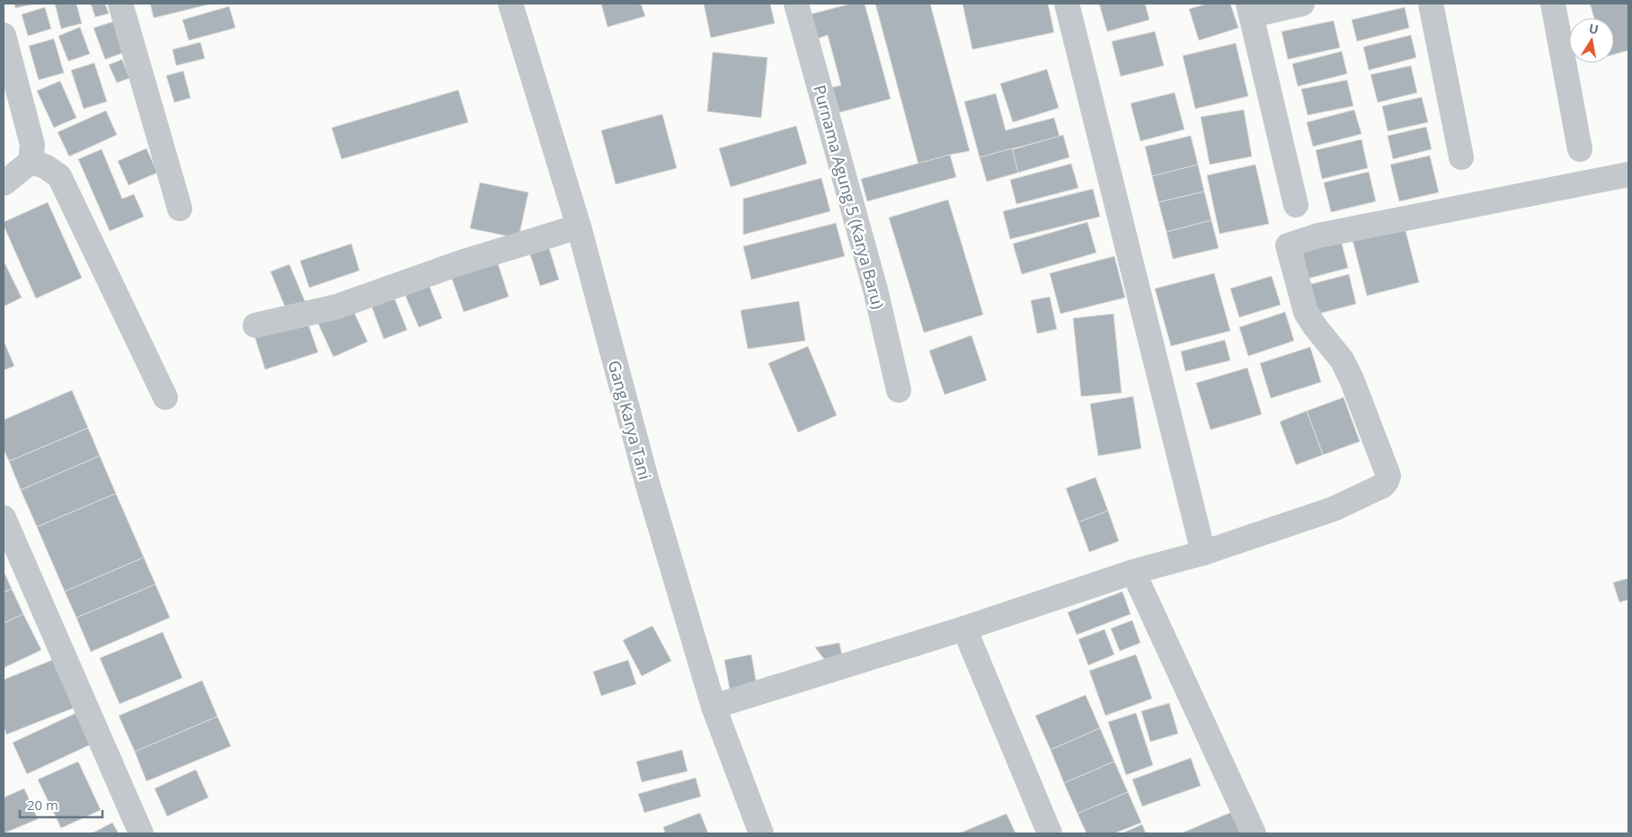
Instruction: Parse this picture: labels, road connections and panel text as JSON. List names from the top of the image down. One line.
{"streets":{"street":["Purnama Agung 5 (Karya Baru)","Gang Karya Tani"]},"scale_bar":"20 m","north":"top"}
